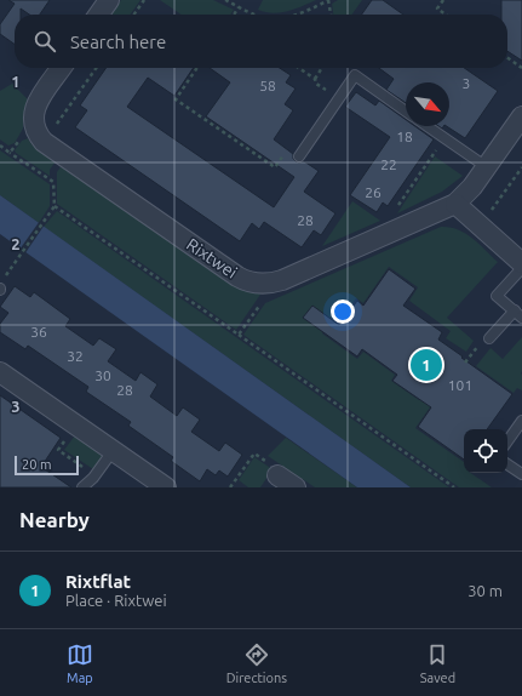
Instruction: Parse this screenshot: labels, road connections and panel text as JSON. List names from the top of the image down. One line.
{"streets":{"street":["Rixtwei"]},"house_numbers":["3","58","18","22","26","28","36","32","30","101","28"],"scale_bar":"20 m","north":"bottom right","page":{"search":"Search here","pins":"1","scale":"20 m","heading":"Nearby","list":[{"mark":"1","name":"Rixtflat","note":"Place · Rixtwei","value":"30 m"}],"nav":["Map","Directions","Saved"]},"grid":{"rows":["1","2","3"]}}
